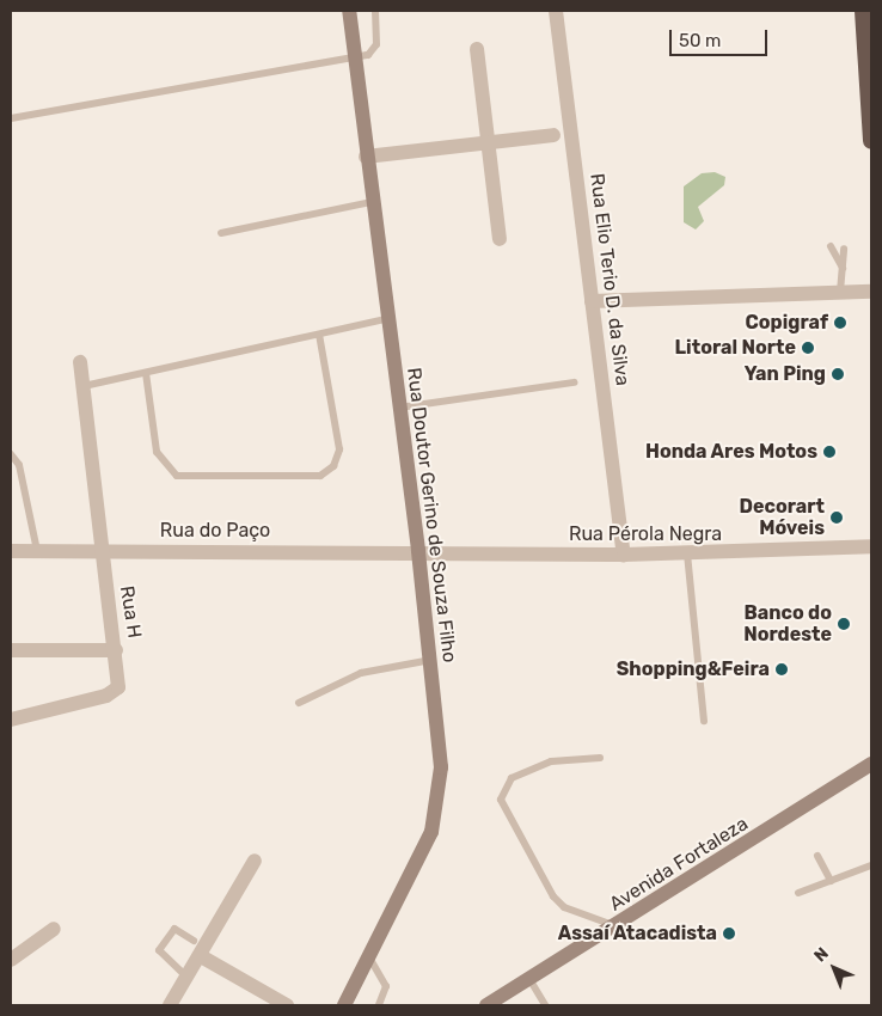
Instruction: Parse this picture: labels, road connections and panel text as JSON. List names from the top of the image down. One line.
{"streets":{"main road":["Rua Doutor Gerino de Souza Filho","Avenida Fortaleza"],"street":["Rua Elio Terio D. da Silva","Rua do Paço","Rua Pérola Negra","Rua H"]},"crossings":[["Rua Elio Terio D. da Silva","Rua Pérola Negra"],["Rua Doutor Gerino de Souza Filho","Rua do Paço"],["Rua Doutor Gerino de Souza Filho","Rua Pérola Negra"],["Rua do Paço","Rua Pérola Negra"],["Rua do Paço","Rua H"]],"places":["Copigraf","Litoral Norte","Yan Ping","Honda Ares Motos","Decorart Móveis","Banco do Nordeste","Shopping&Feira","Assaí Atacadista"],"scale_bar":"50 m","north":"top left"}
